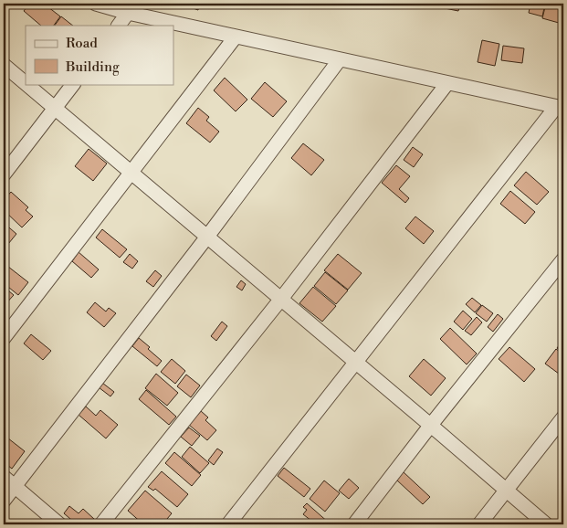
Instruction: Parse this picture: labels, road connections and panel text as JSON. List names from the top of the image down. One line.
{"legend":["Road","Building"]}
